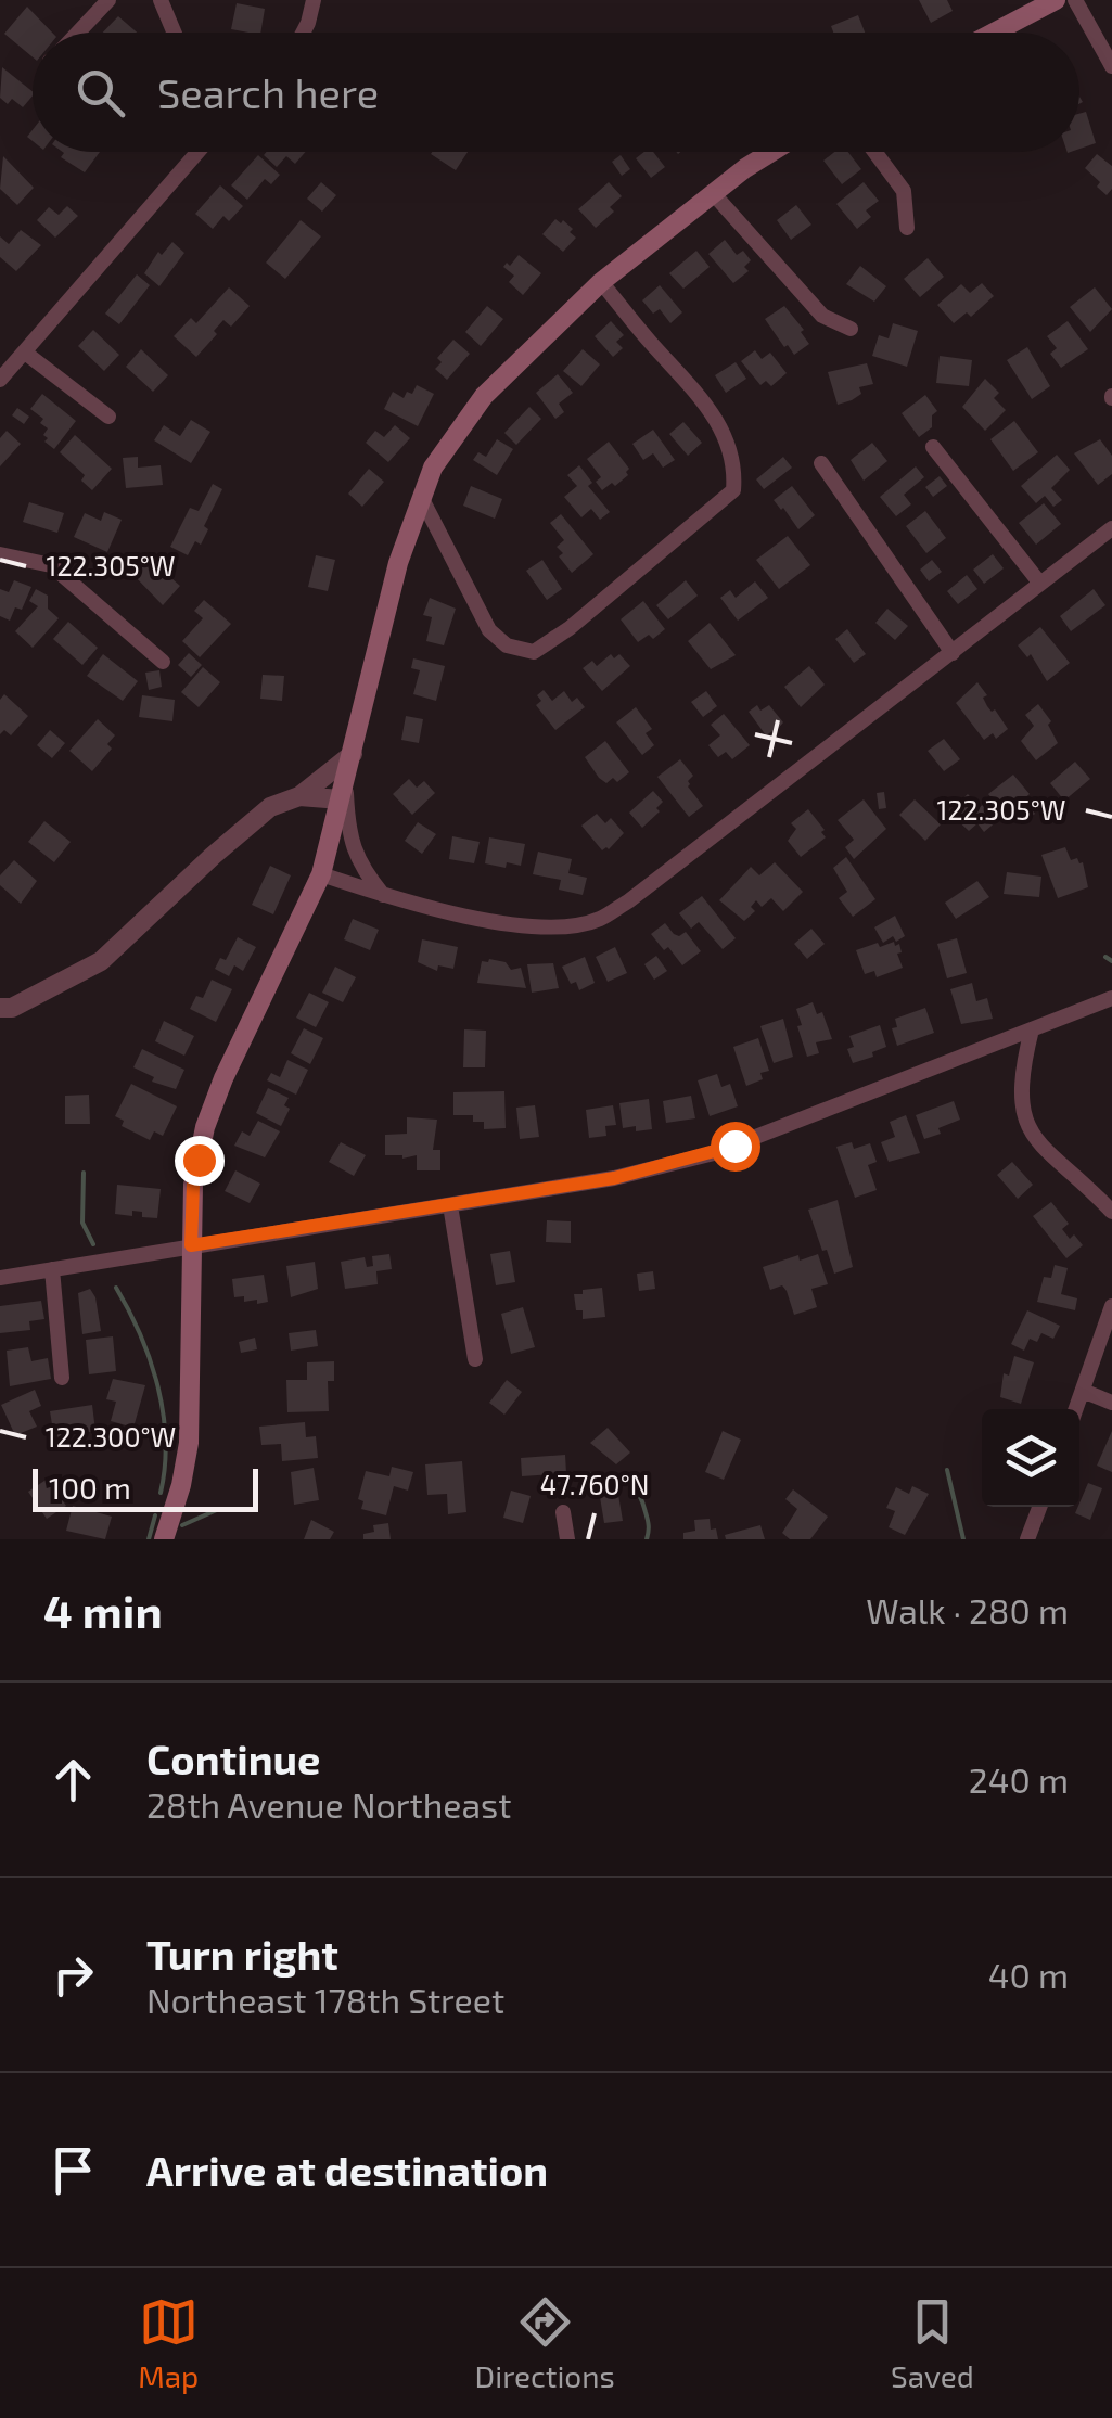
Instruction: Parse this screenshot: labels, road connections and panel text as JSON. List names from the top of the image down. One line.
{"scale_bar":"100 m","page":{"search":"Search here","scale":"100 m","heading":["4 min","Walk · 280 m"],"list":[["Continue","28th Avenue Northeast","240 m"],["Turn right","Northeast 178th Street","40 m"],"Arrive at destination"],"nav":["Map","Directions","Saved"]},"coordinates":["122.305°W","122.300°W","47.760°N"]}
